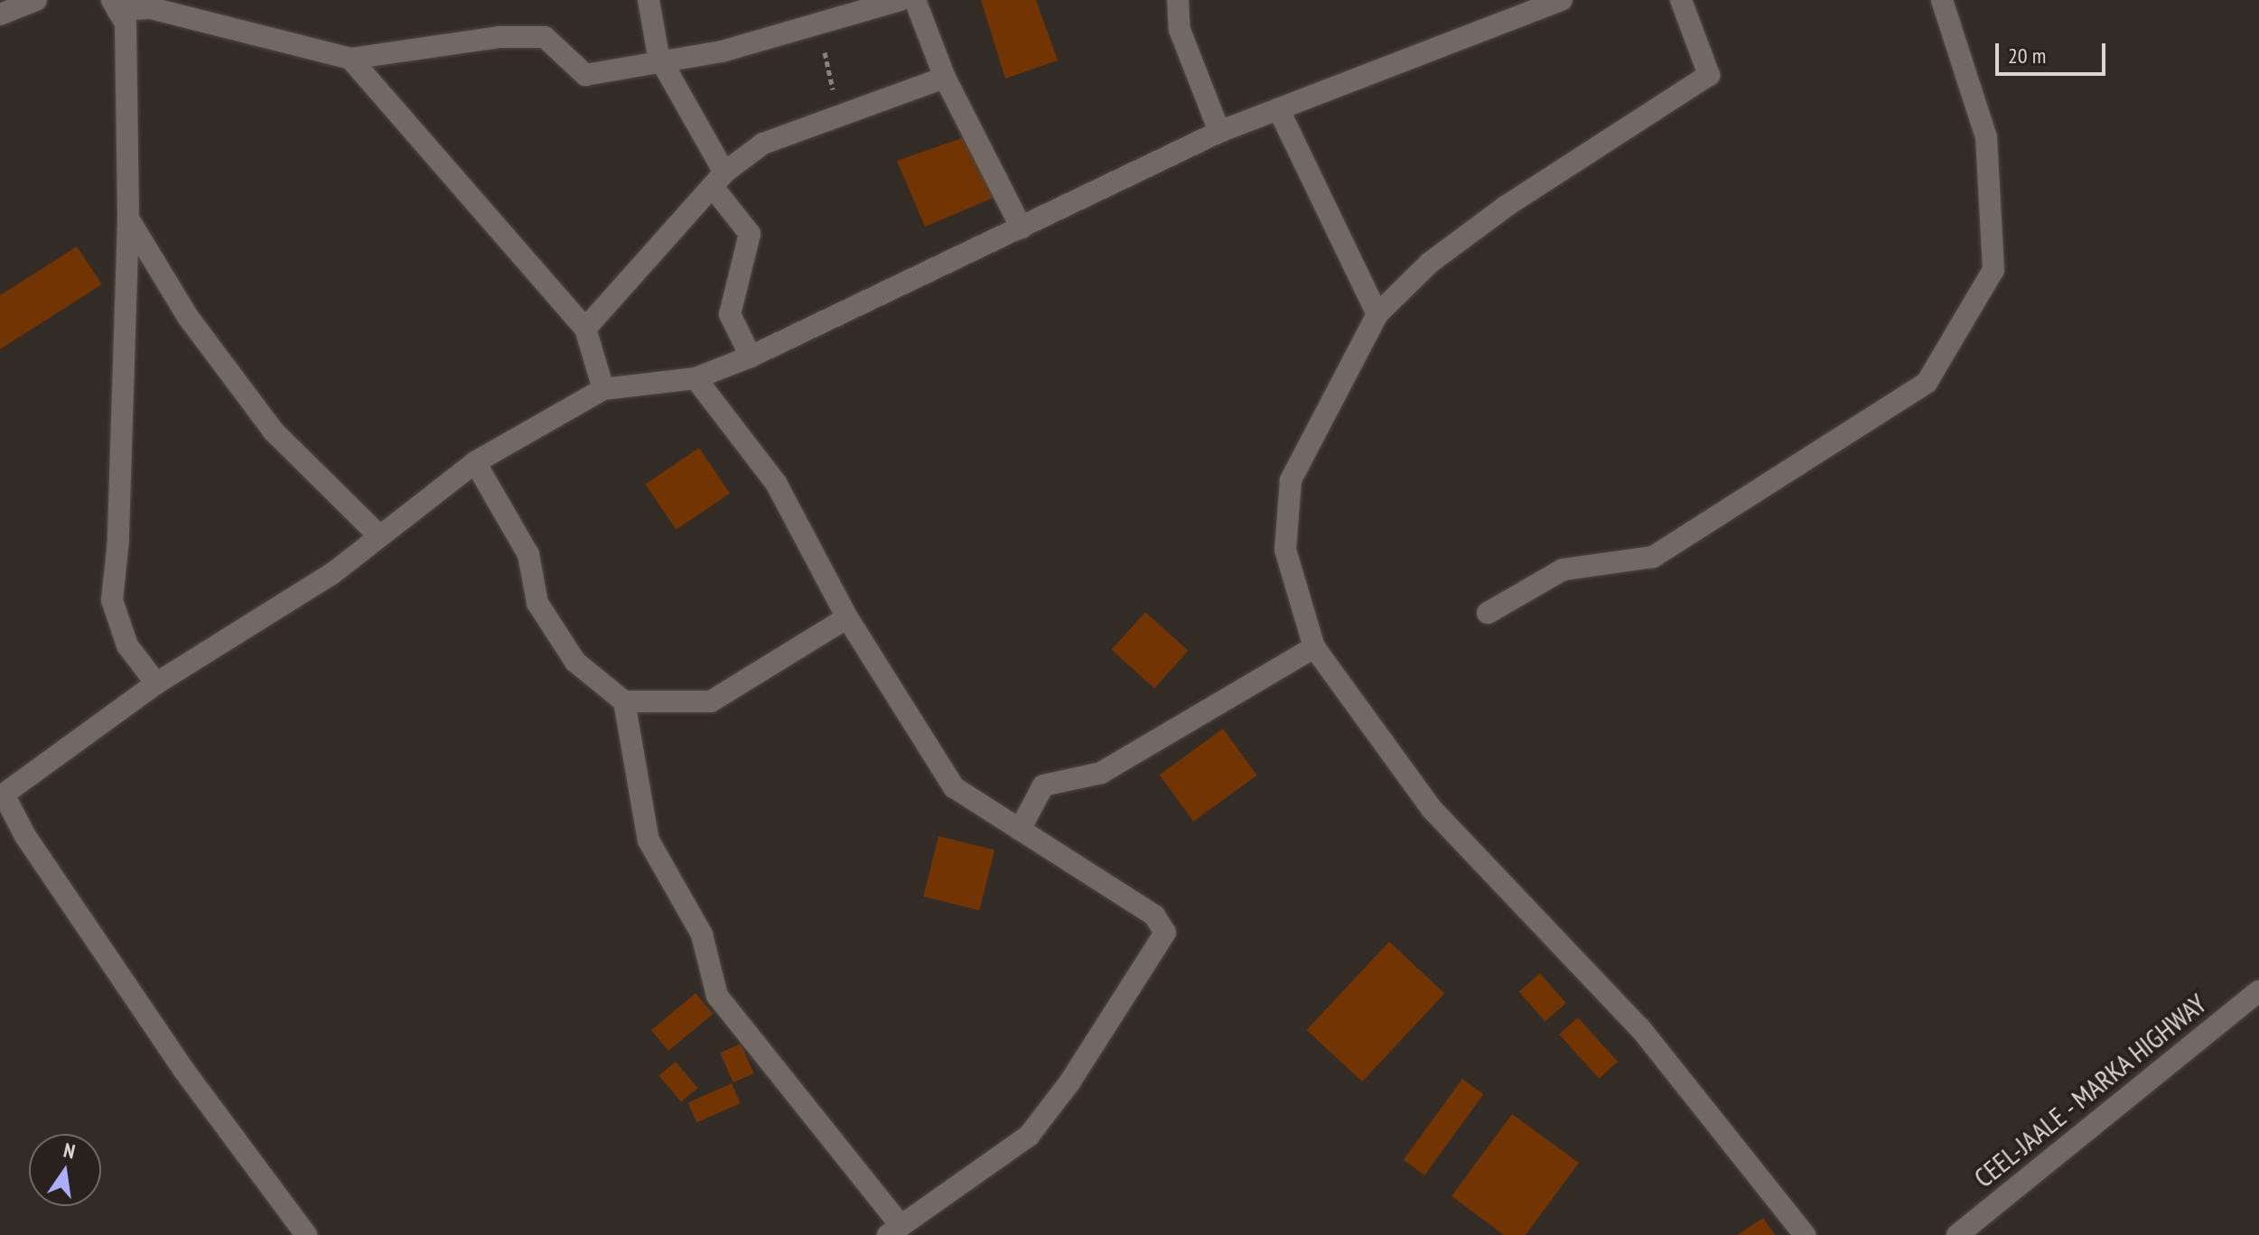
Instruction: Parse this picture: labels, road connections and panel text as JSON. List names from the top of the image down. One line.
{"streets":{"street":["CEEL-JAALE - MARKA HIGHWAY"]},"scale_bar":"20 m","north":"top"}
